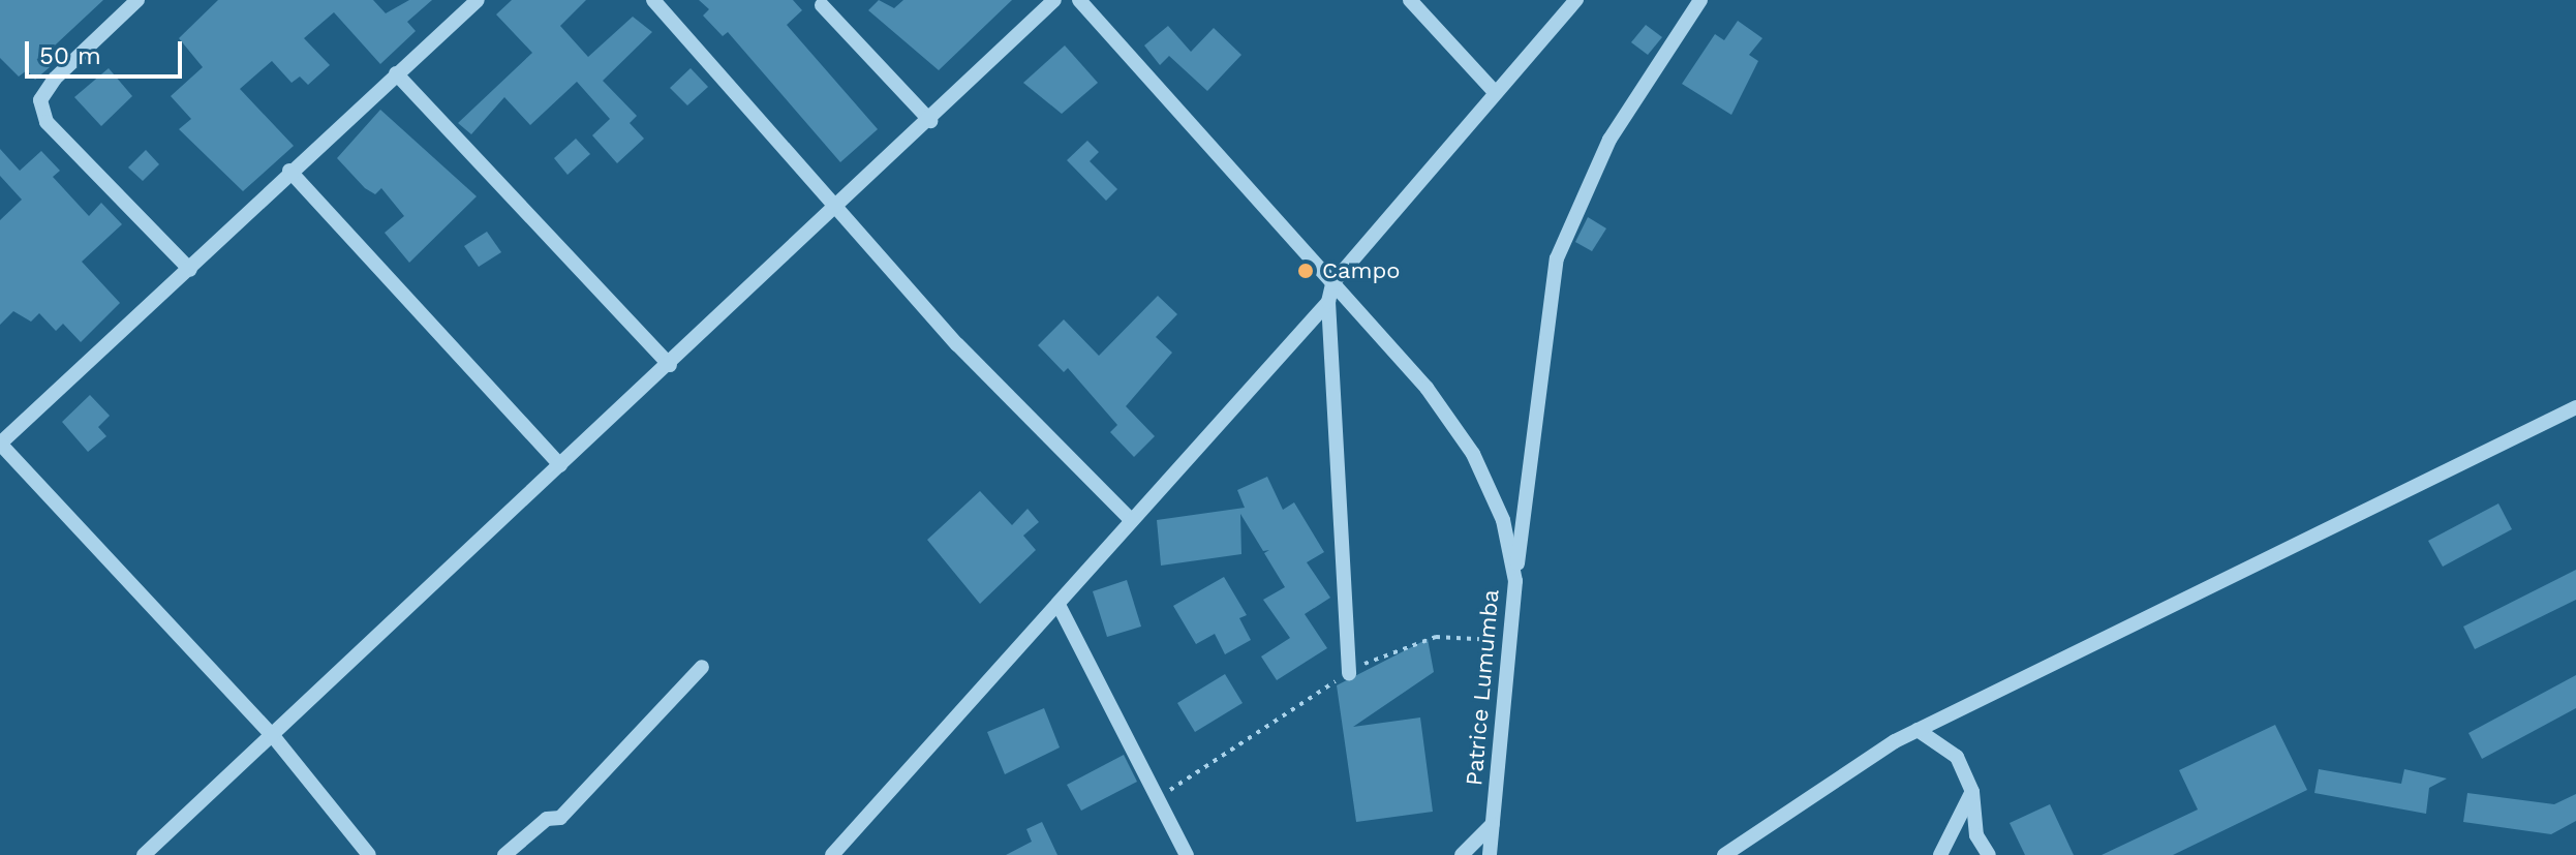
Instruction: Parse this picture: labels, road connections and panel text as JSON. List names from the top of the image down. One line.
{"streets":{"street":["Patrice Lumumba"]},"places":["Campo"],"scale_bar":"50 m"}
